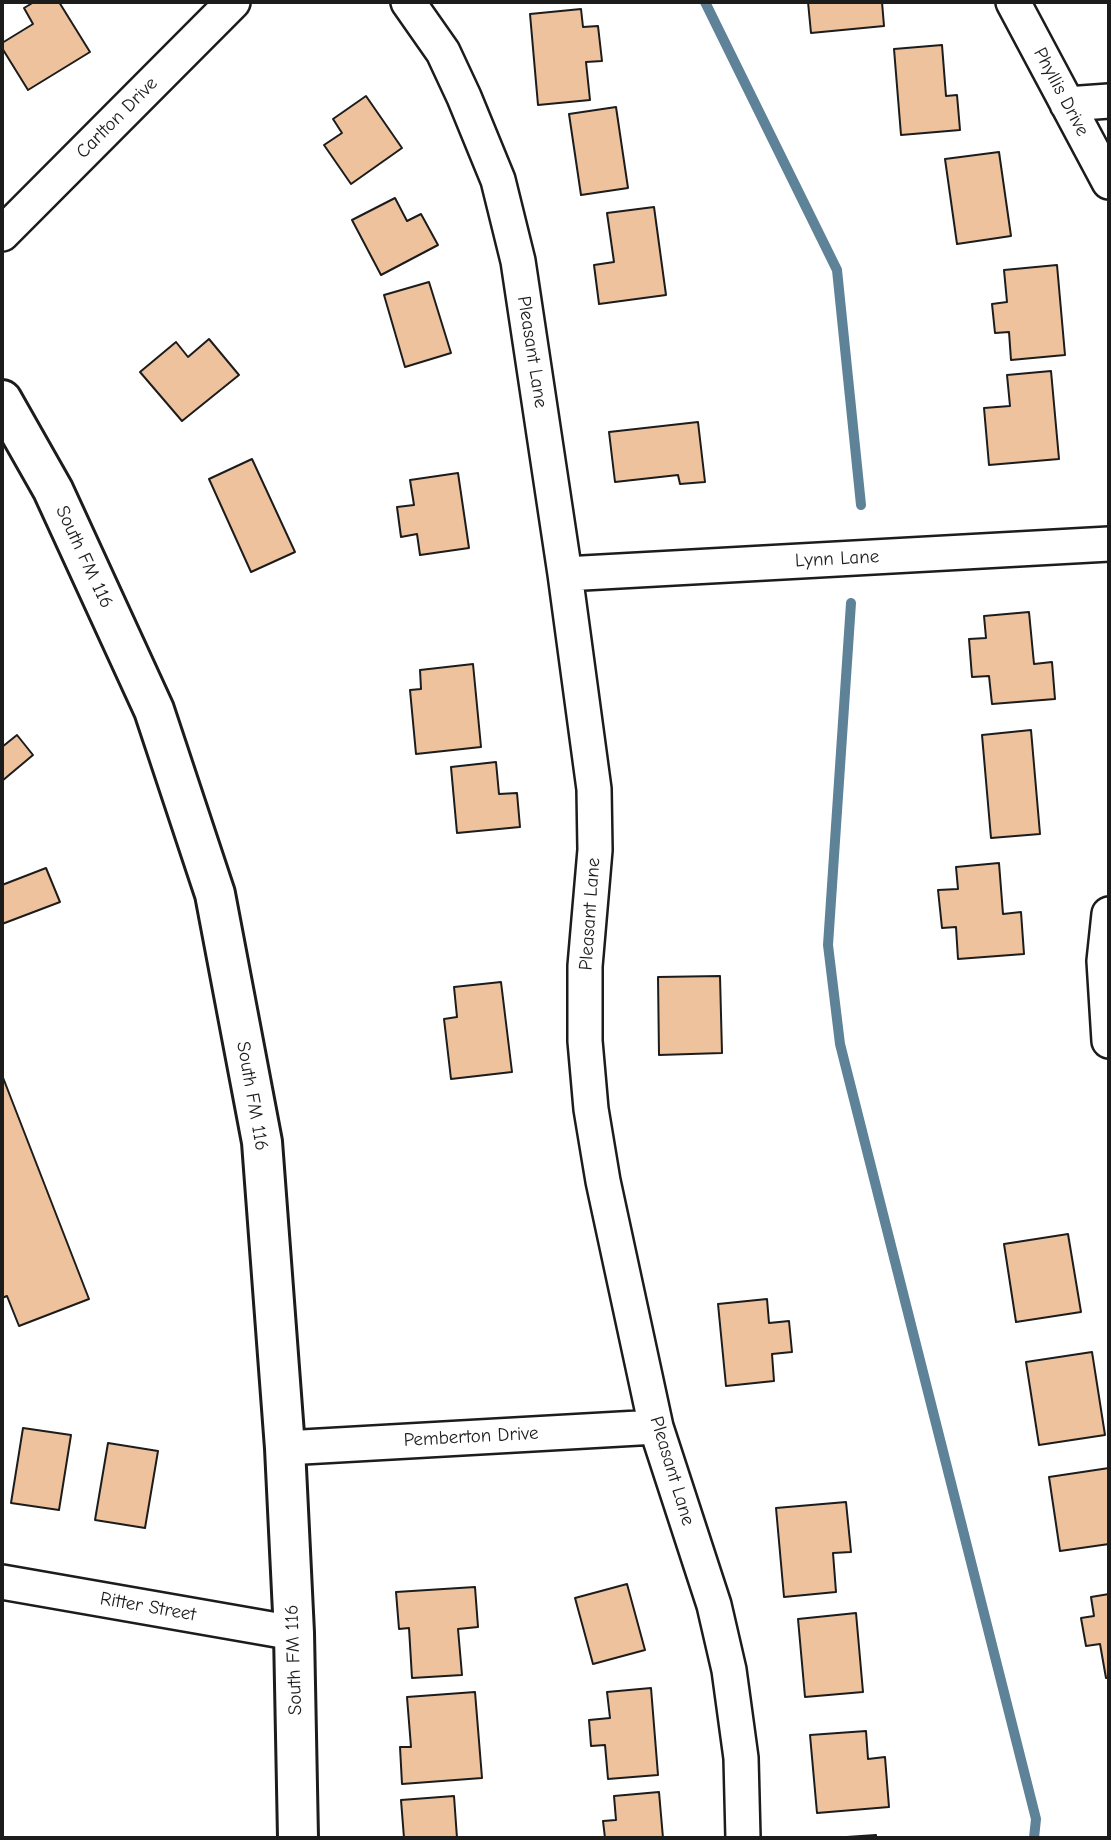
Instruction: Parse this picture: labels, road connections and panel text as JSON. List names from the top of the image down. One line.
{"streets":{"main road":["South FM 116"],"street":["Phyllis Drive","Carlton Drive","Pleasant Lane","Lynn Lane","Pemberton Drive","Ritter Street"]},"crossings":[["Pleasant Lane","Lynn Lane"],["Pleasant Lane","Pemberton Drive"],["South FM 116","Pemberton Drive"],["South FM 116","Ritter Street"]]}
